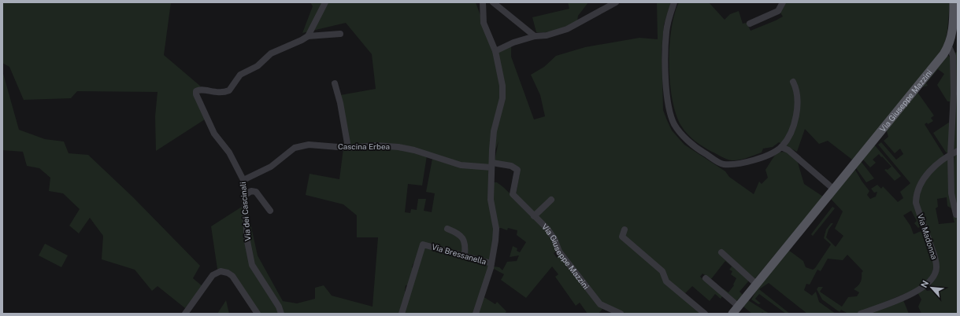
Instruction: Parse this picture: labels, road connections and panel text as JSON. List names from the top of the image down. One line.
{"streets":{"main road":["Via Giuseppe Mazzini"],"street":["Cascina Erbea","Via dei Cascinali","Via Madonna","Via Bressanella"]},"crossings":[["Via Giuseppe Mazzini","Cascina Erbea"],["Cascina Erbea","Via dei Cascinali"]],"north":"top left"}
